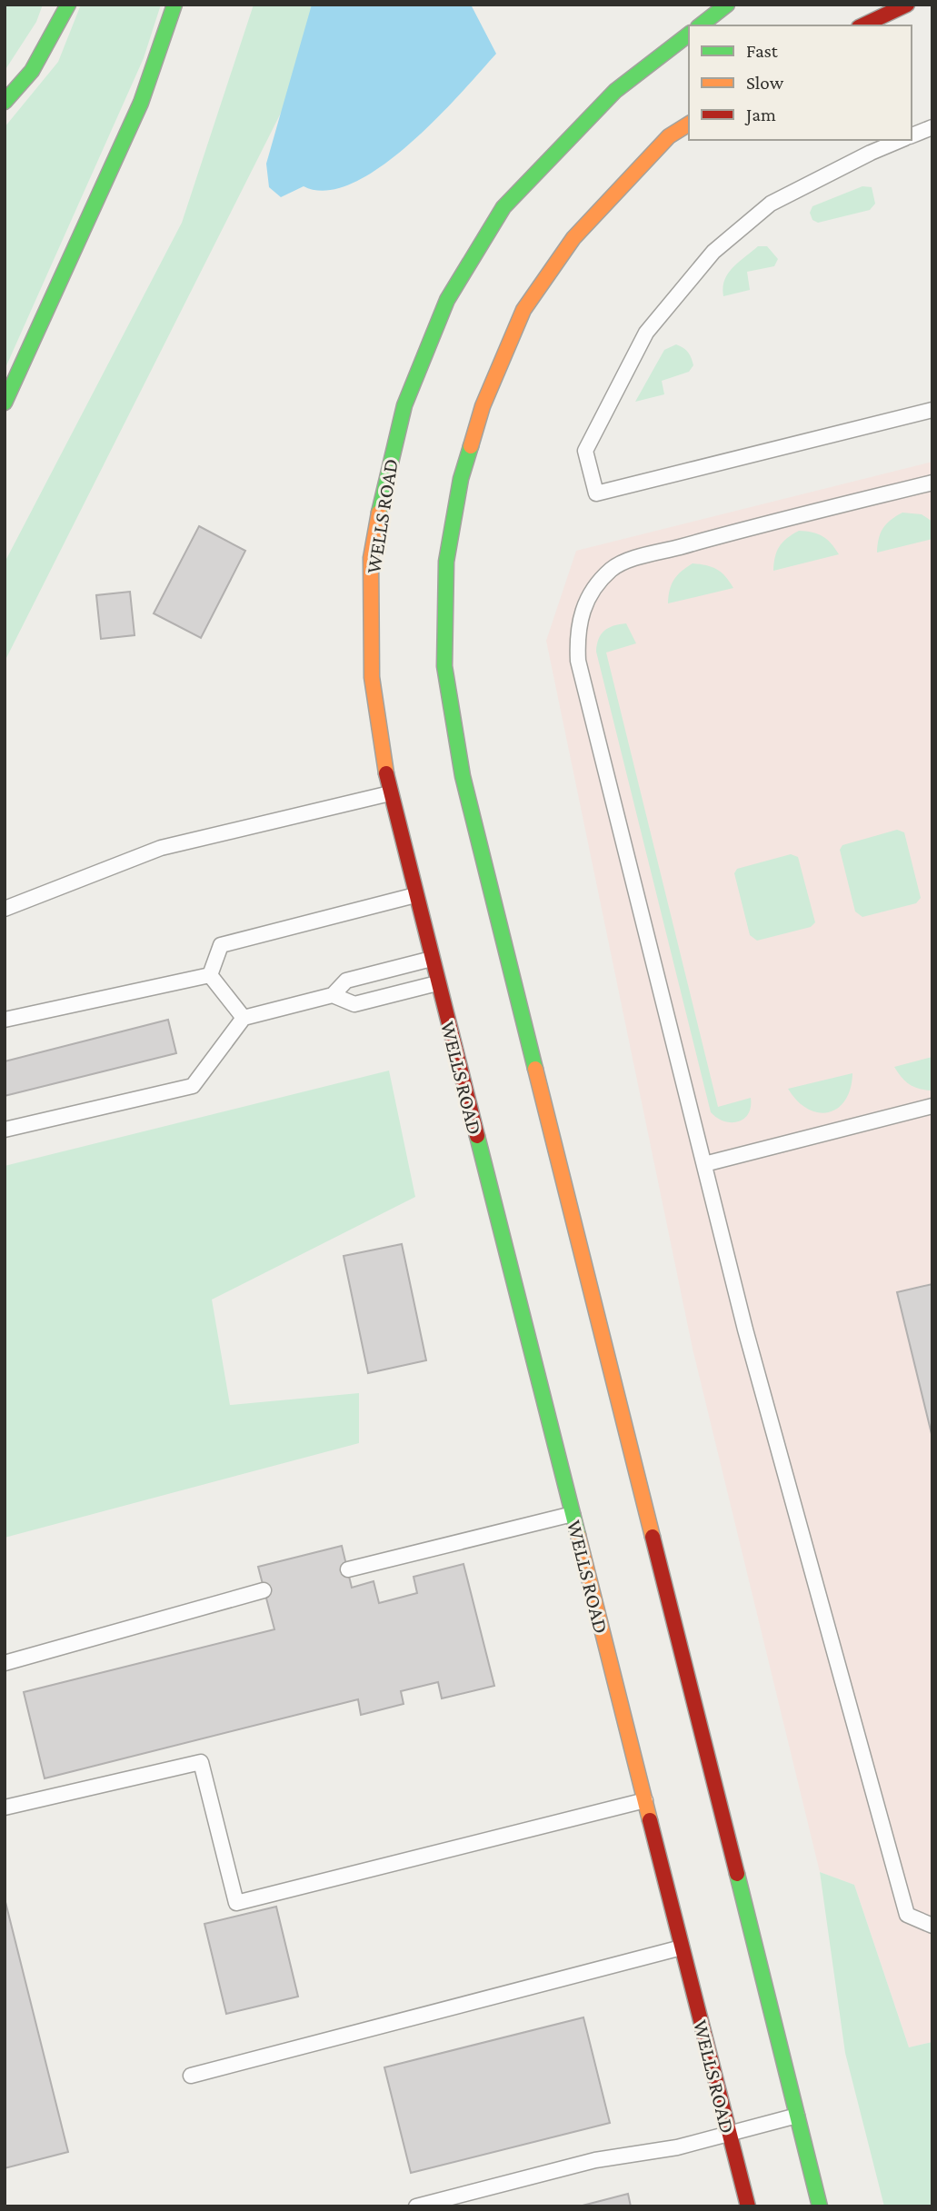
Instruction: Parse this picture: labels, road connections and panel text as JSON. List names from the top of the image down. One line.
{"streets":{"main road":["WELLS ROAD"]},"legend":["Fast","Slow","Jam"]}
